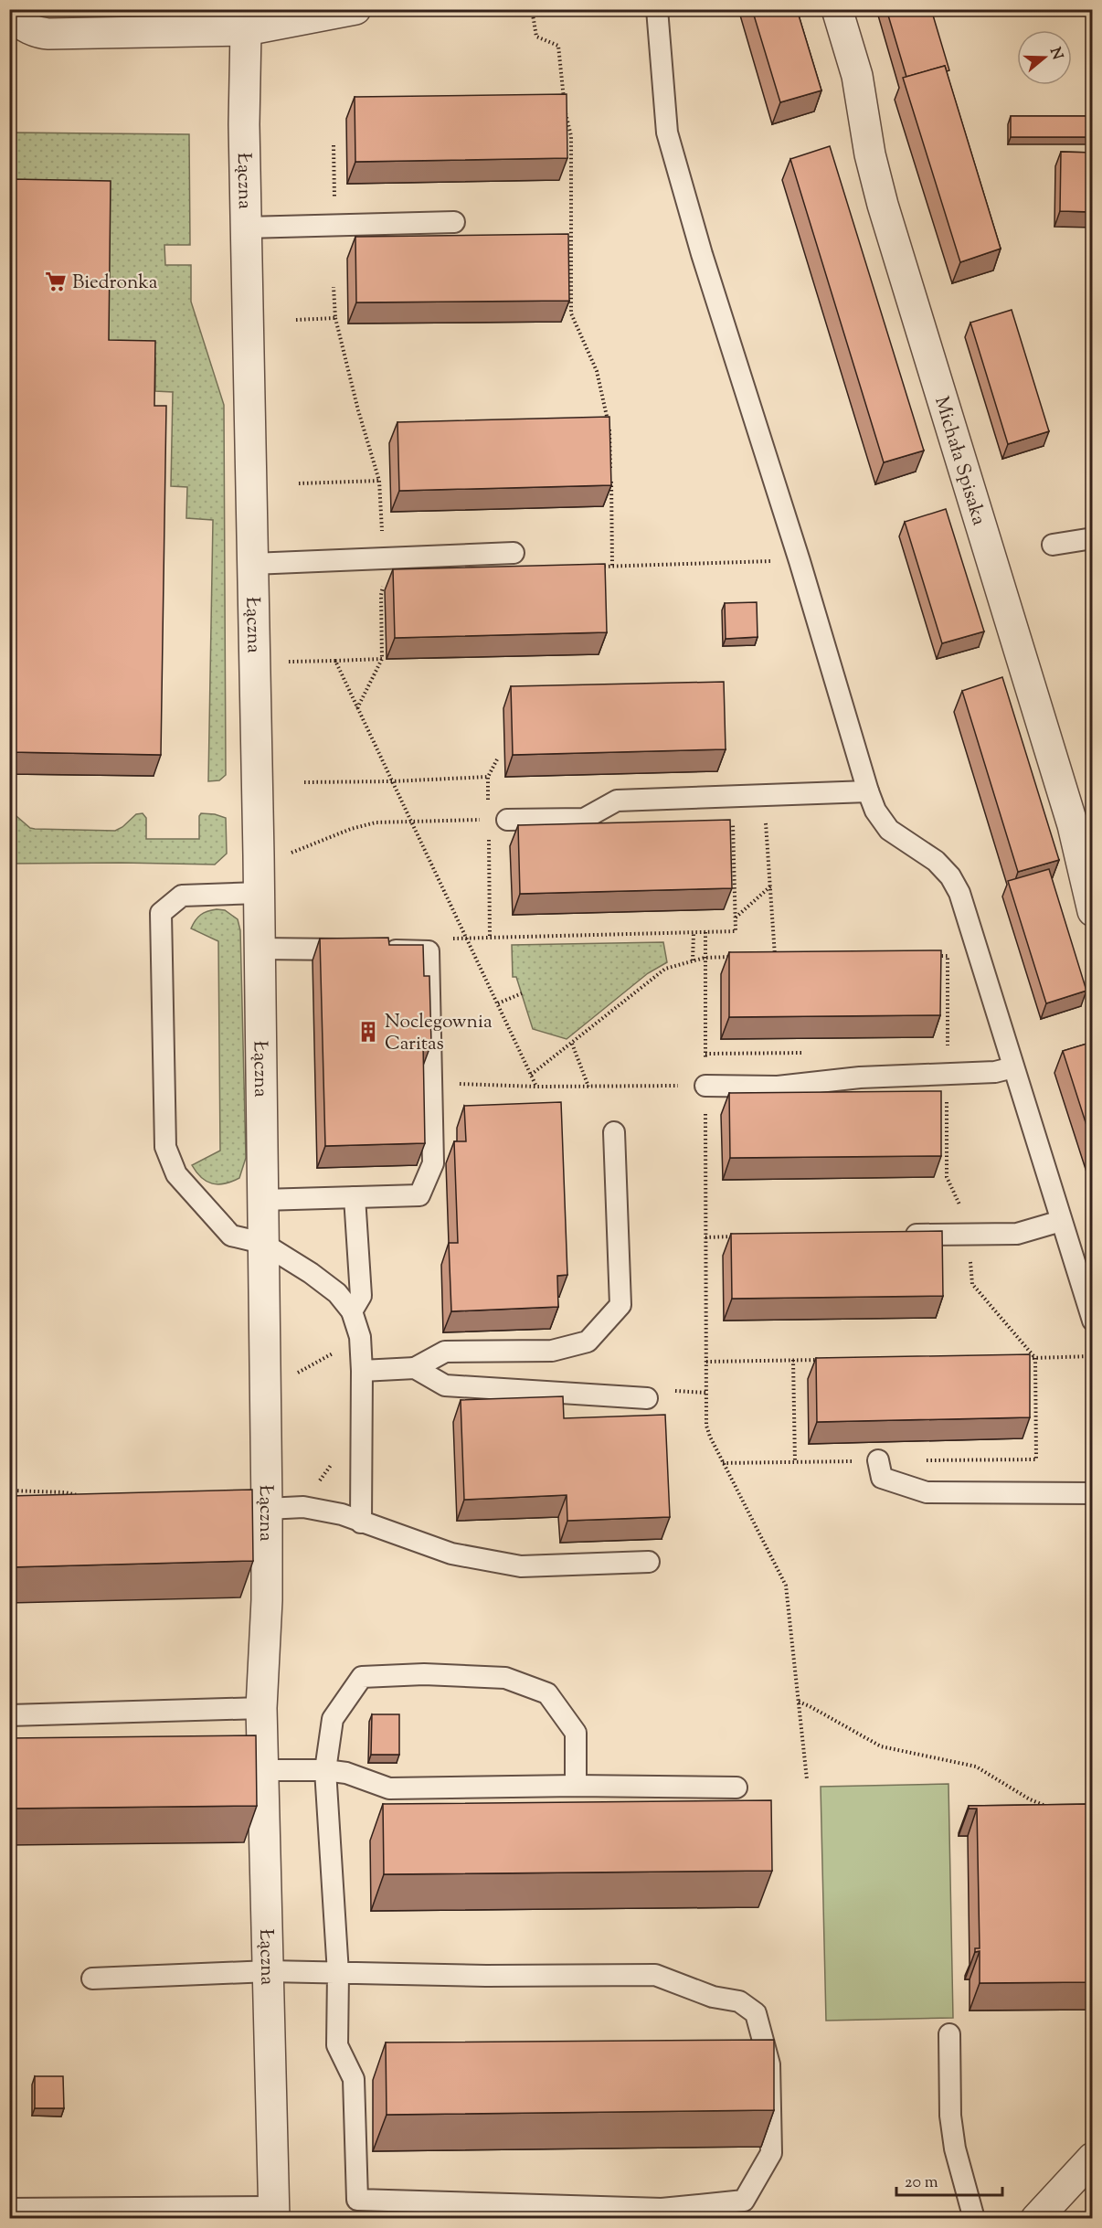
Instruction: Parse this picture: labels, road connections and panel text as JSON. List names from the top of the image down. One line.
{"streets":{"street":["Łączna","Michała Spisaka"]},"places":{"supermarket":["Biedronka"],"building":["Noclegownia Caritas"]},"scale_bar":"20 m","north":"right"}
